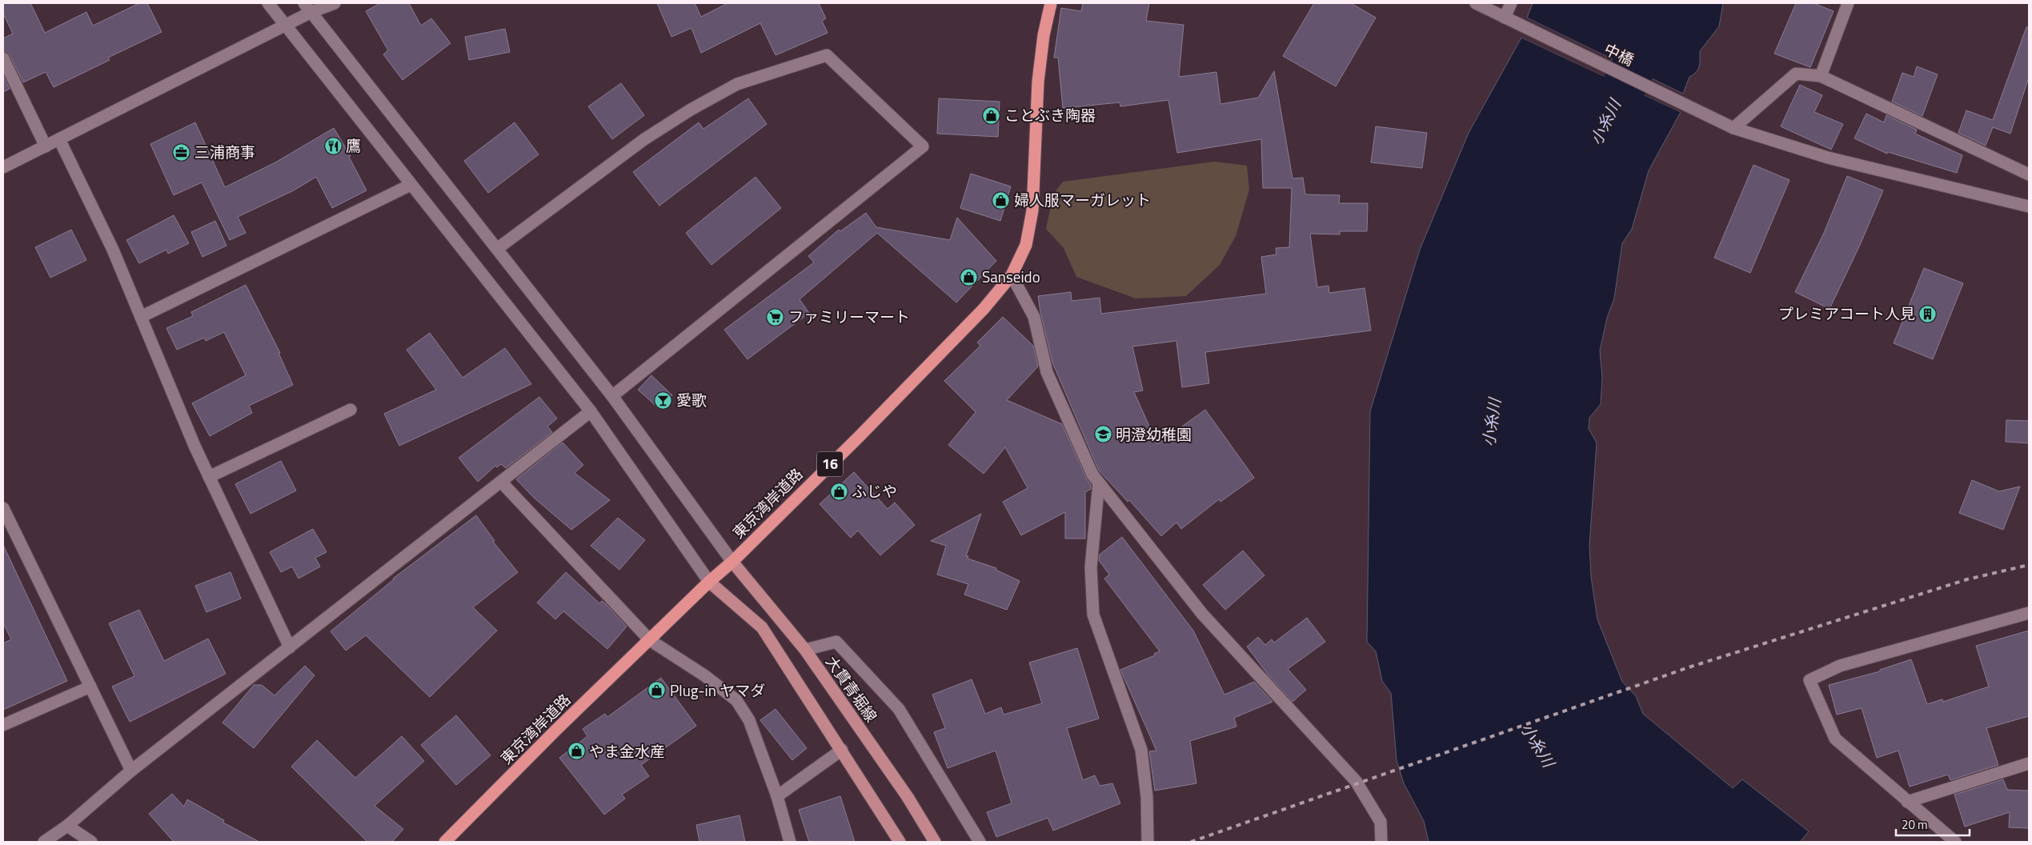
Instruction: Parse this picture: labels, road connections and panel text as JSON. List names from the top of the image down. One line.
{"streets":{"highway":["16","東京湾岸道路"],"main road":["大貫青堀線"],"street":["中橋"]},"crossings":[["東京湾岸道路","大貫青堀線"]],"water":["小糸川"],"places":{"shop":["ことぶき陶器","婦人服マーガレット","Sanseido","ふじや","Plug-in ヤマダ","やま金水産"],"restaurant":["鷹"],"office":["三浦商事"],"building":["プレミアコート人見"],"supermarket":["ファミリーマート"],"bar":["愛歌"],"school or university":["明澄幼稚園"]},"scale_bar":"20 m"}
